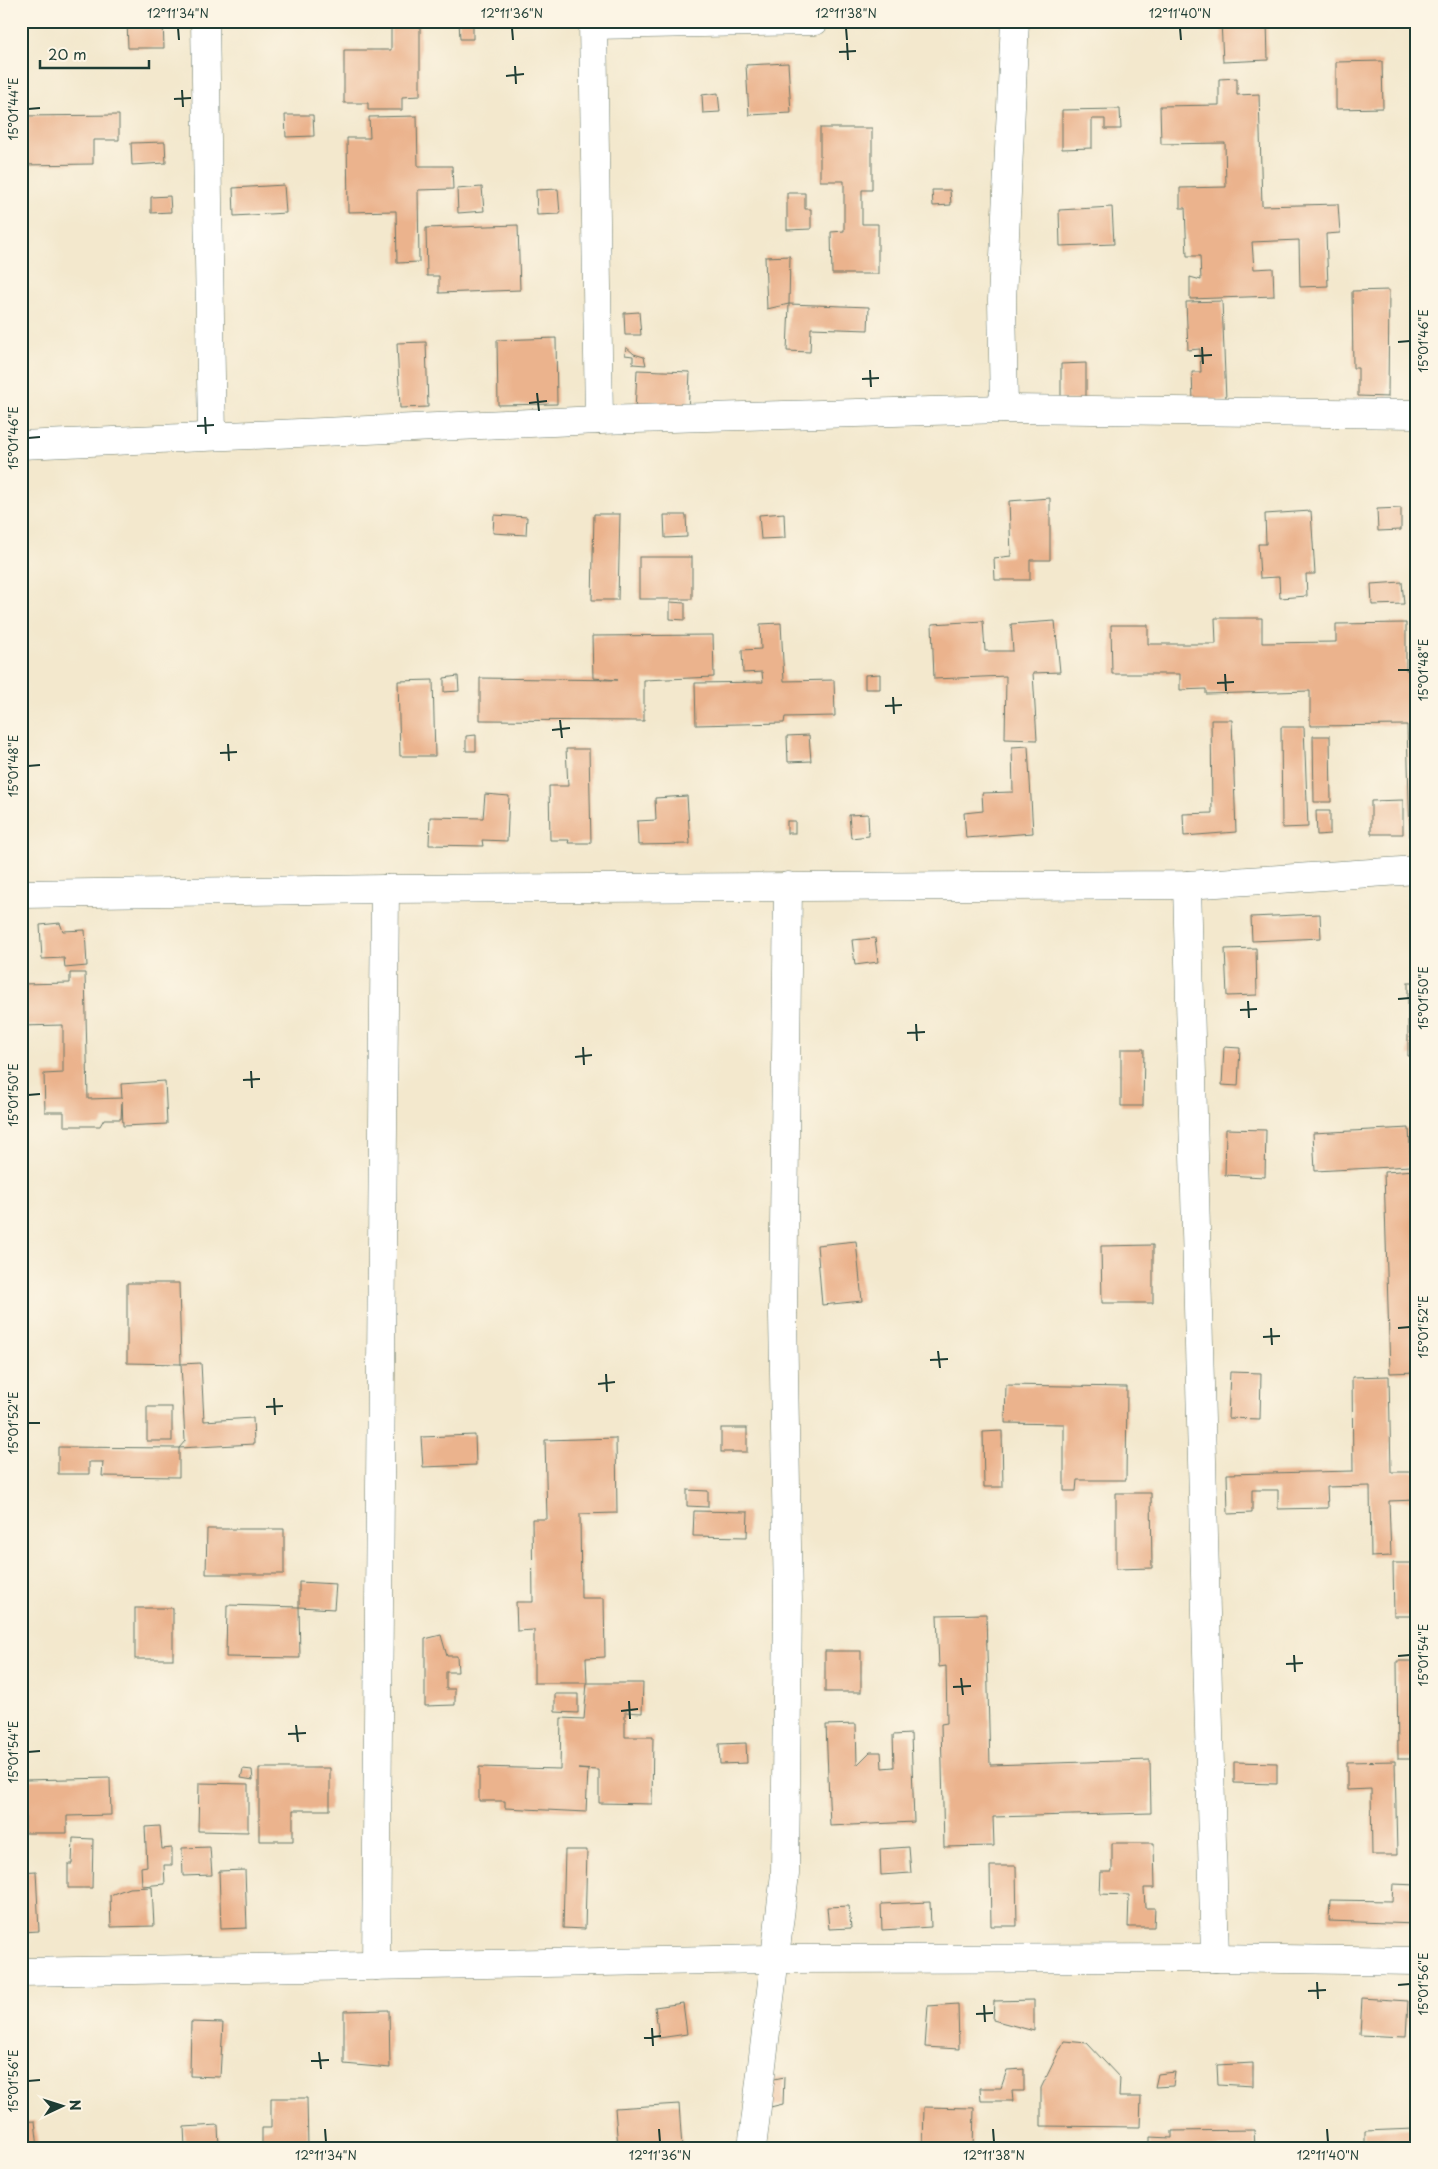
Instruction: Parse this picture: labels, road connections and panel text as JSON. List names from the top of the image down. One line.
{"scale_bar":"20 m","north":"right","coordinates":["12°11'34\"N","12°11'36\"N","12°11'38\"N","12°11'40\"N","15°01'44\"E","15°01'46\"E","15°01'48\"E","15°01'50\"E","15°01'52\"E","15°01'54\"E","15°01'56\"E"]}
